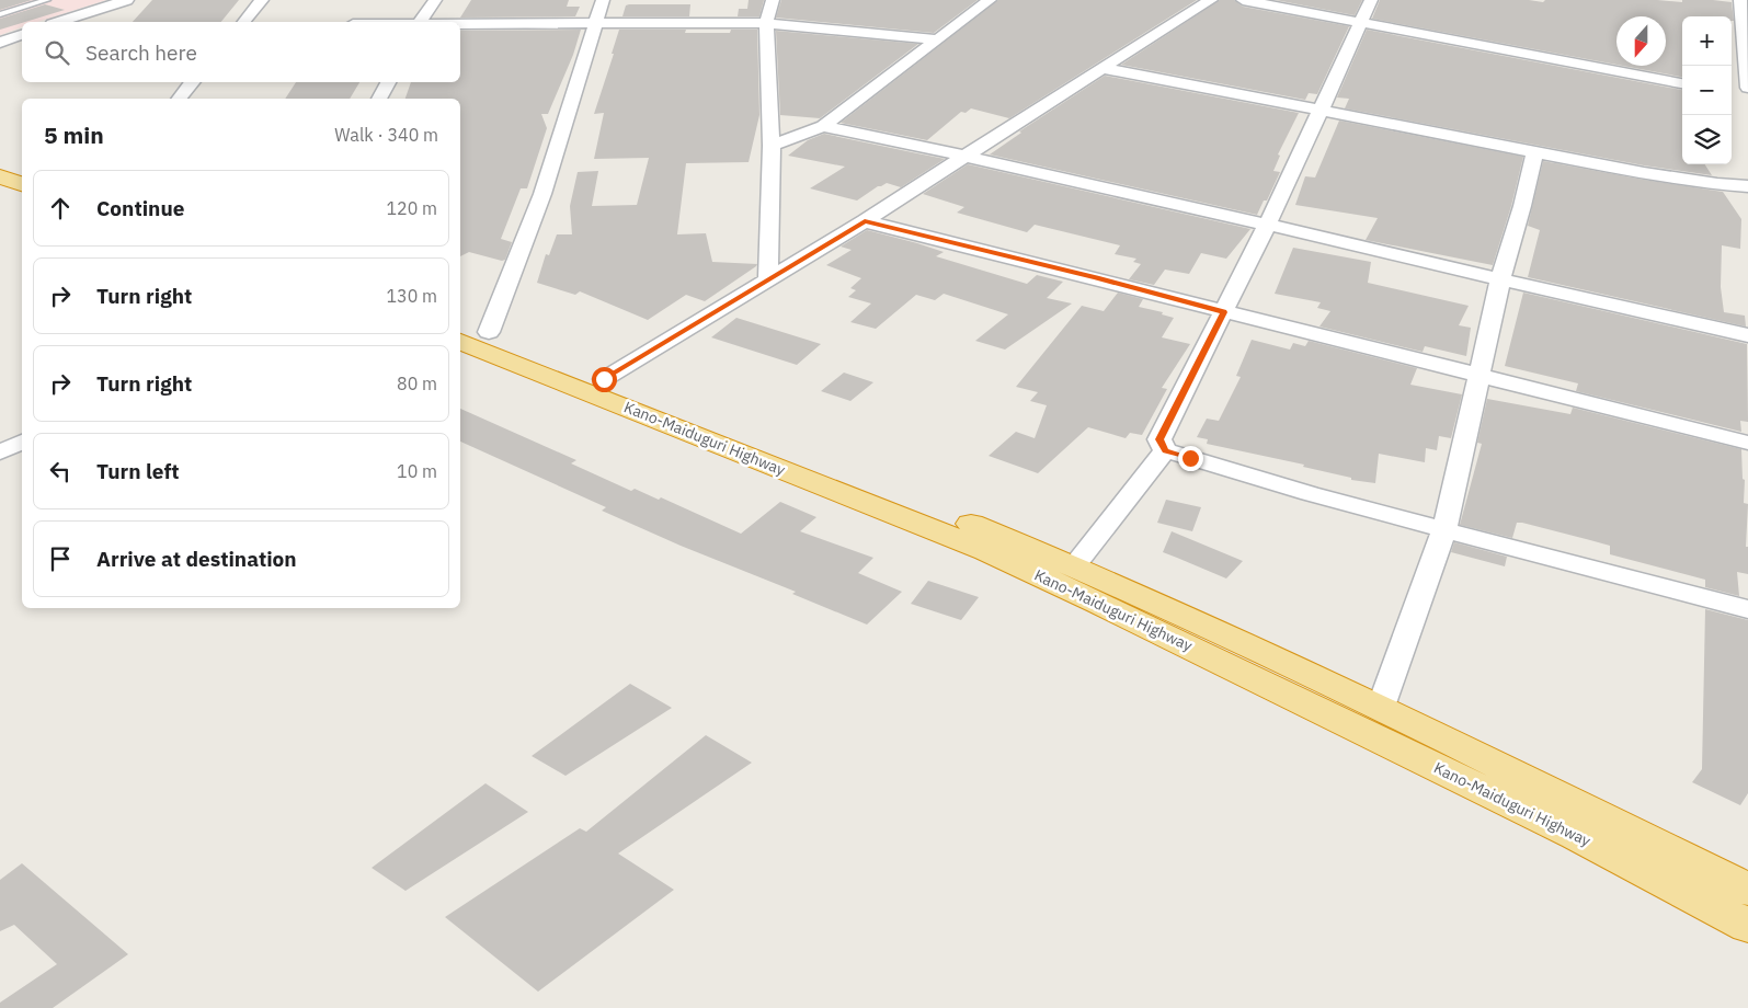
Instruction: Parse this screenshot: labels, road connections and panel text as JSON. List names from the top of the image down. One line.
{"streets":{"highway":["Kano-Maiduguri Highway"]},"north":"bottom","page":{"map_buttons":["+","−"],"search":"Search here","heading":["5 min","Walk · 340 m"],"list":[["Continue","120 m"],["Turn right","130 m"],["Turn right","80 m"],["Turn left","10 m"],"Arrive at destination"]}}
